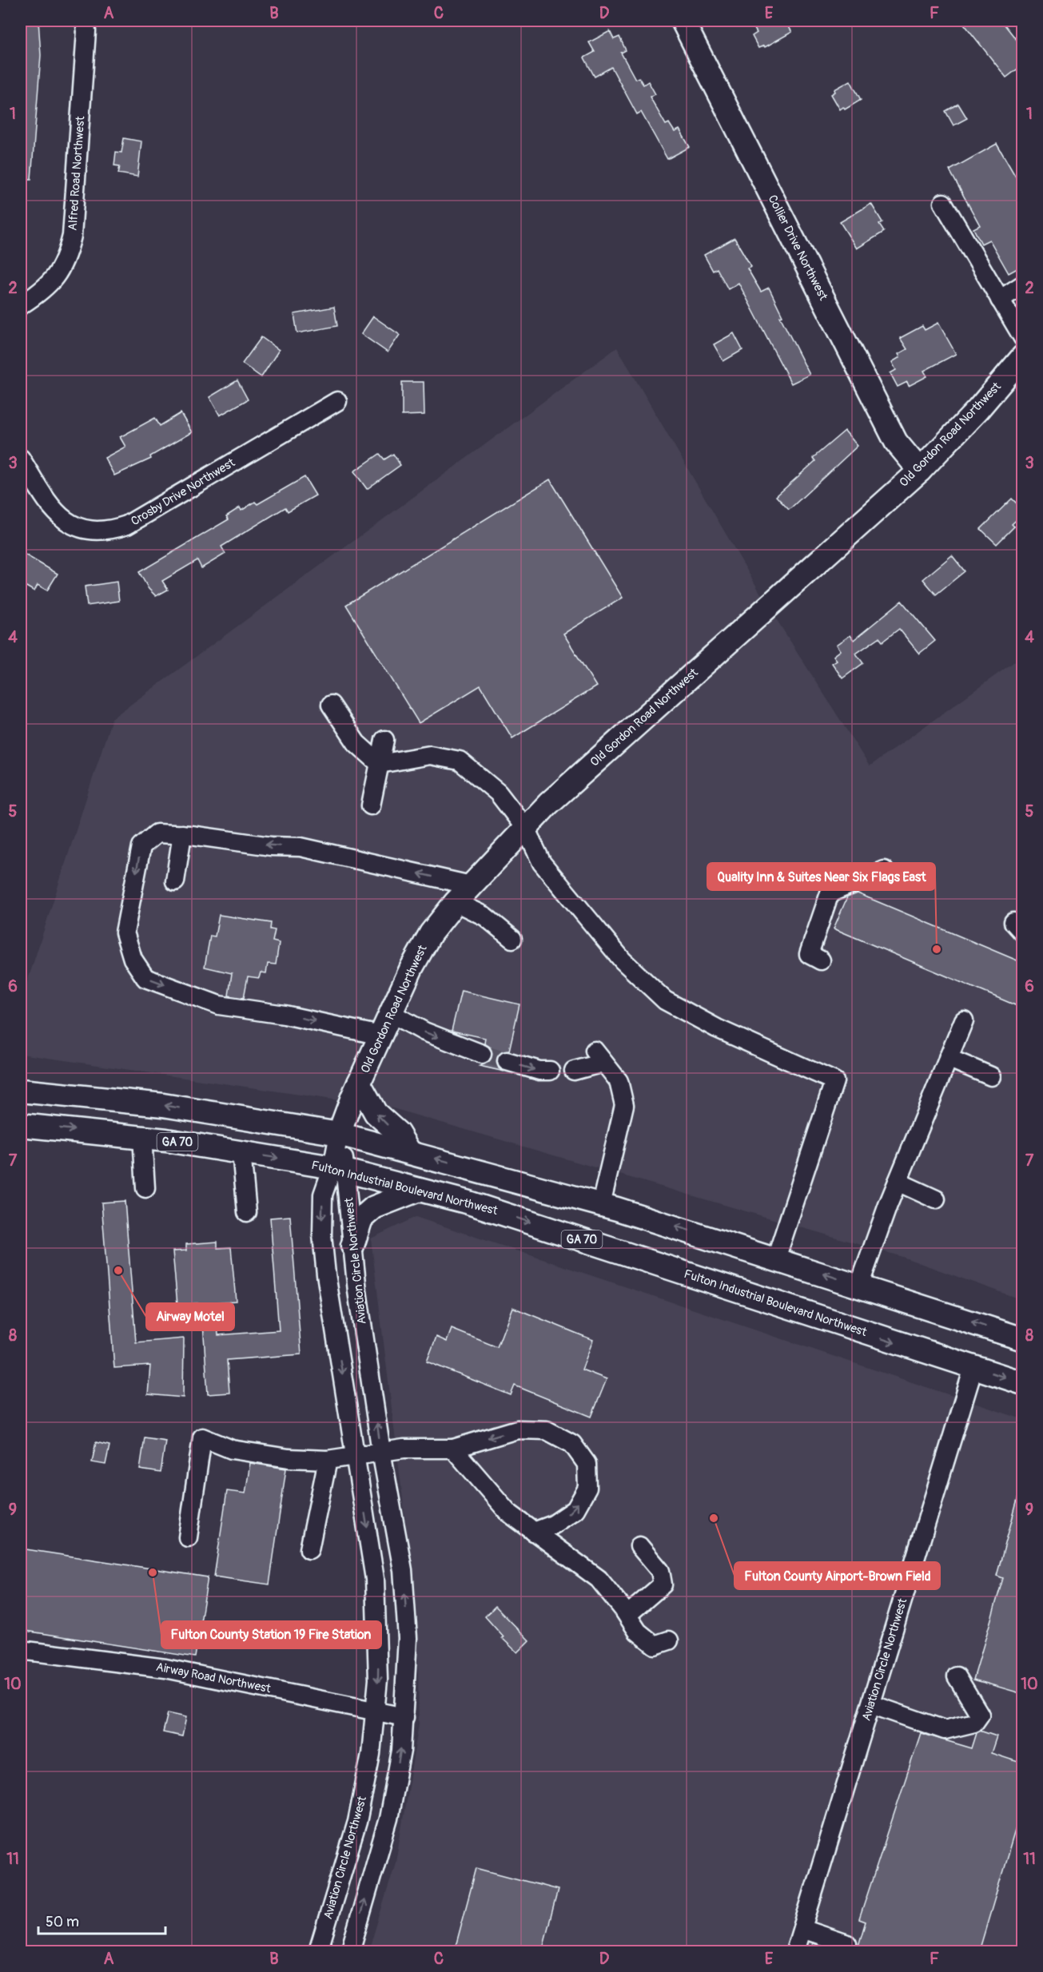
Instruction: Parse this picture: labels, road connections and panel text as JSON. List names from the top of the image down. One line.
{"streets":{"main road":["Collier Drive Northwest","Old Gordon Road Northwest","GA 70","Fulton Industrial Boulevard Northwest"],"street":["Alfred Road Northwest","Crosby Drive Northwest","Aviation Circle Northwest","Airway Road Northwest"]},"crossings":[["Collier Drive Northwest","Old Gordon Road Northwest"],["Old Gordon Road Northwest","Aviation Circle Northwest"],["Fulton Industrial Boulevard Northwest","Aviation Circle Northwest"],["Aviation Circle Northwest","Airway Road Northwest"]],"places":["Quality Inn & Suites Near Six Flags East","Airway Motel","Fulton County Airport-Brown Field","Fulton County Station 19 Fire Station"],"scale_bar":"50 m","grid":{"columns":["A","B","C","D","E","F"],"rows":["1","2","3","4","5","6","7","8","9","10","11"]}}
